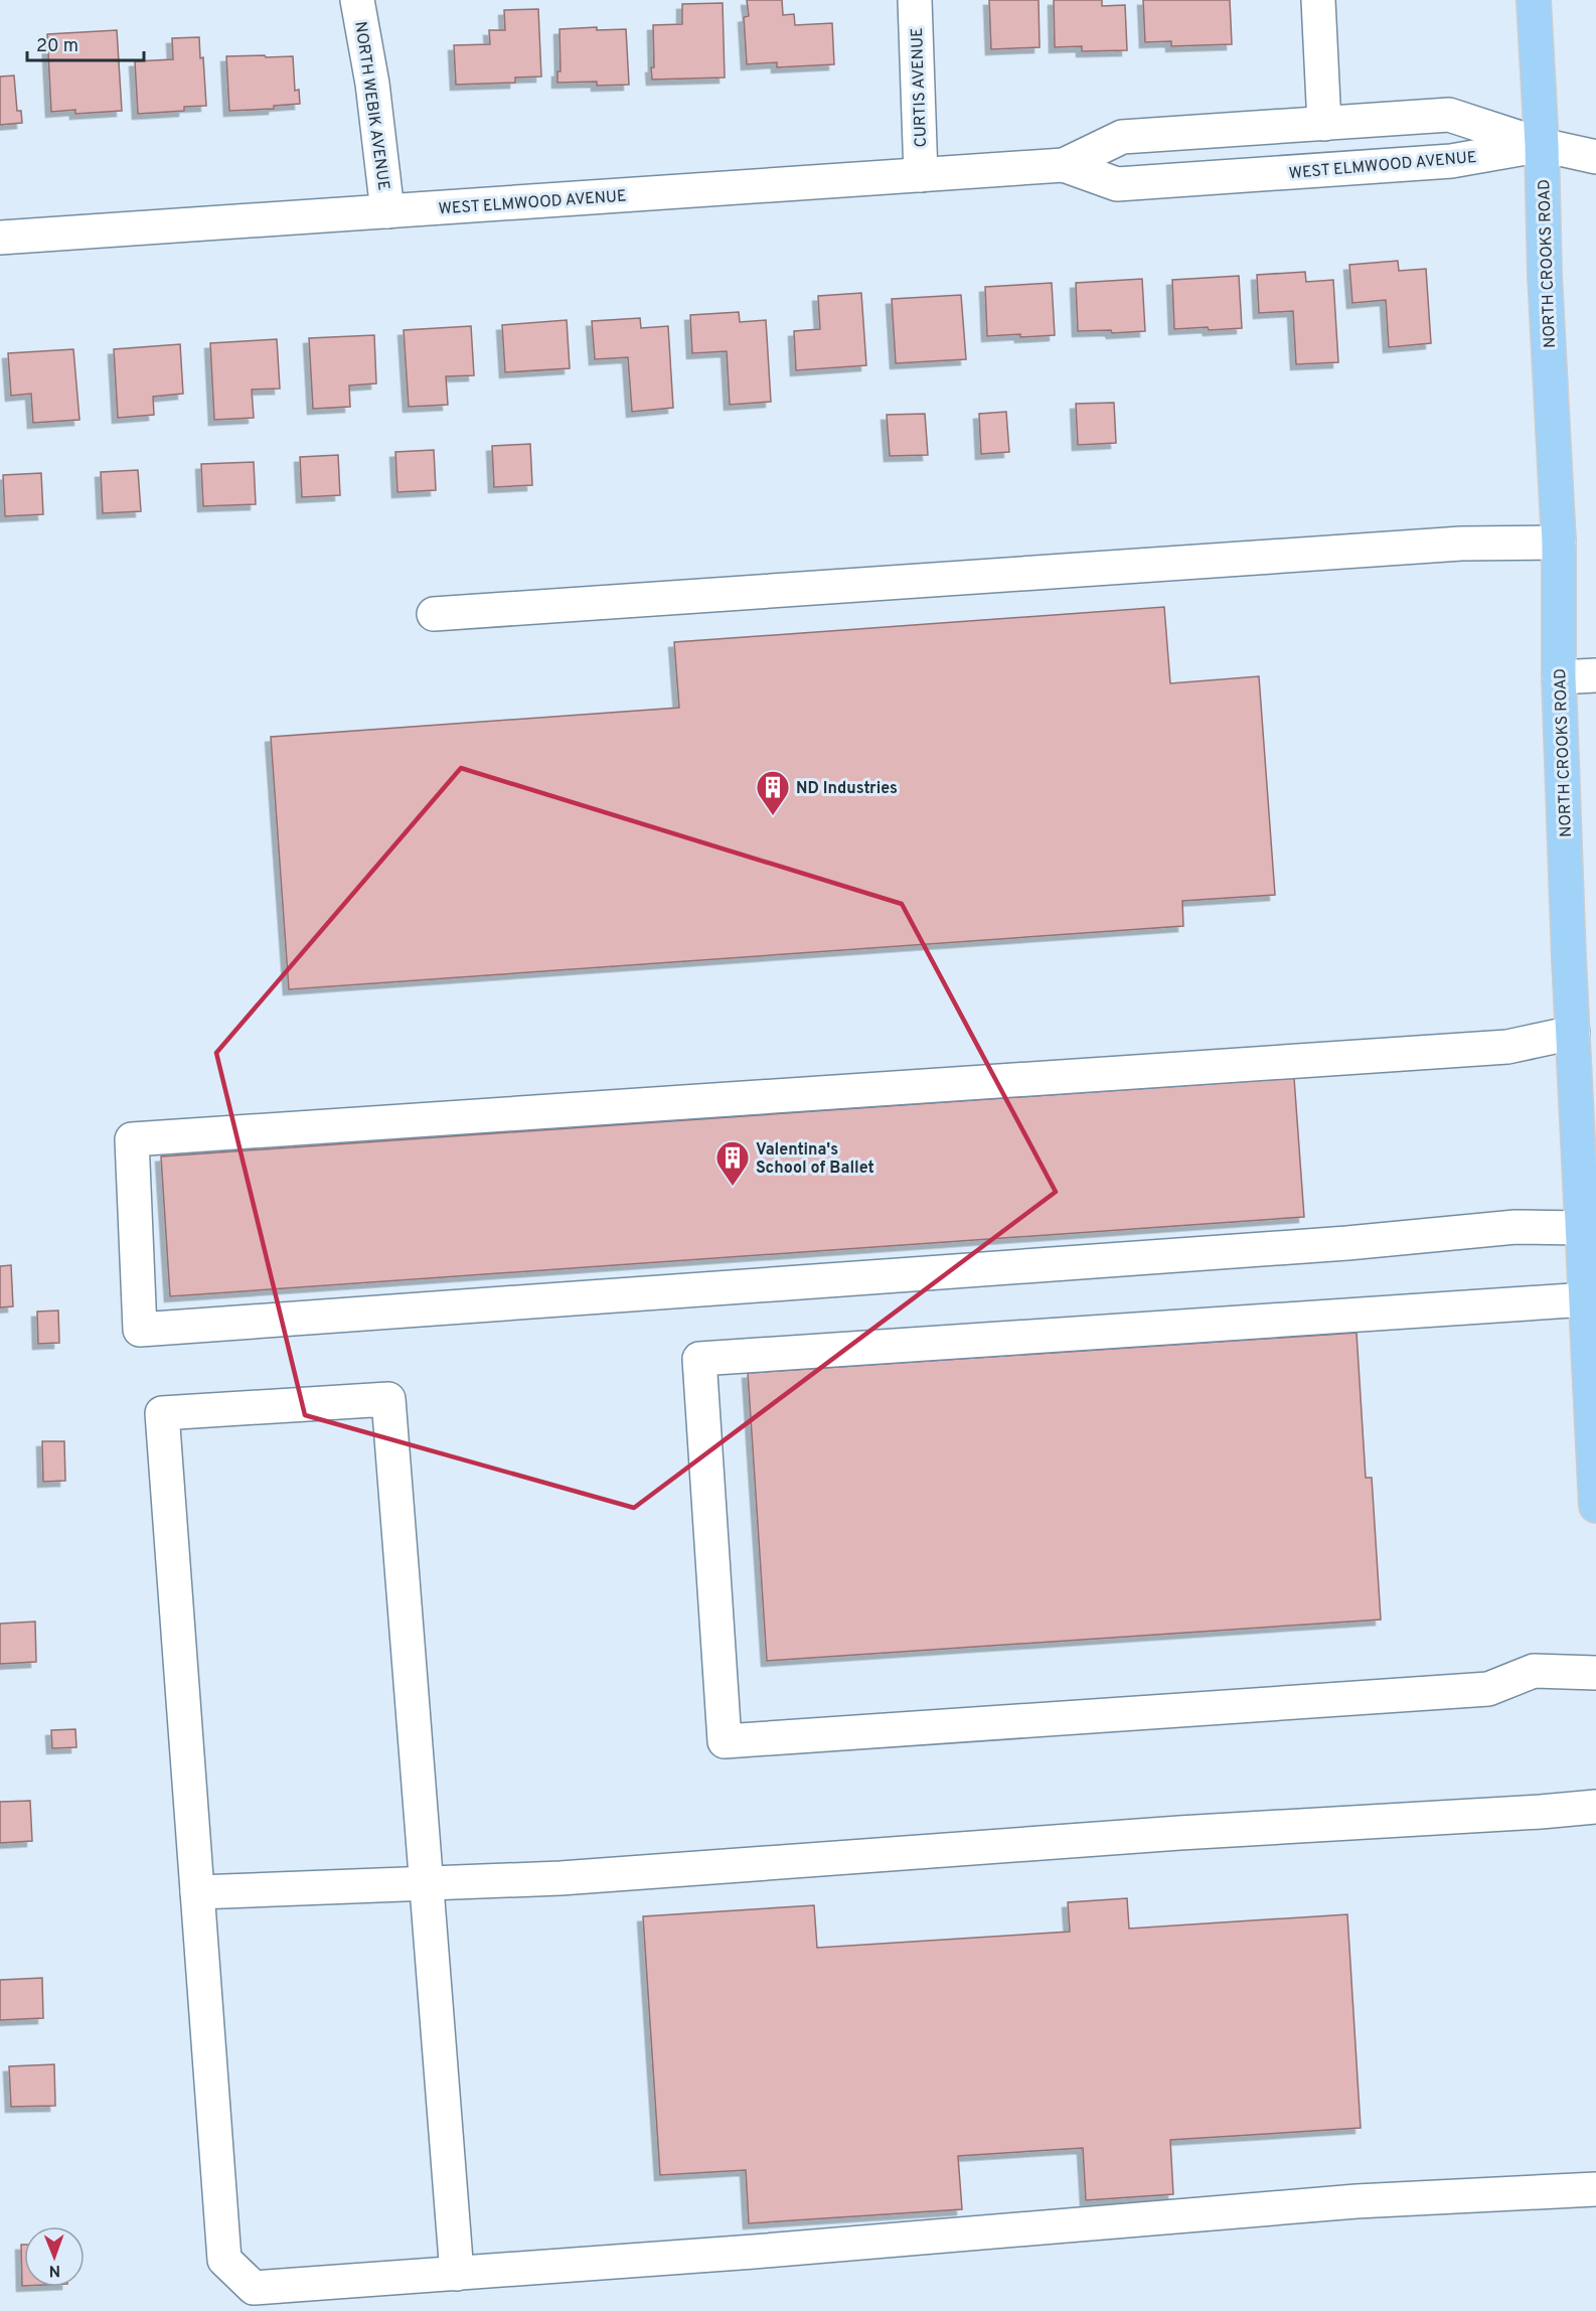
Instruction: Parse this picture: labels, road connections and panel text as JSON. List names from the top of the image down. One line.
{"streets":{"main road":["NORTH CROOKS ROAD"],"street":["CURTIS AVENUE","NORTH WEBIK AVENUE","WEST ELMWOOD AVENUE"]},"crossings":[["CURTIS AVENUE","WEST ELMWOOD AVENUE"],["NORTH WEBIK AVENUE","WEST ELMWOOD AVENUE"],["WEST ELMWOOD AVENUE","NORTH CROOKS ROAD"]],"places":{"building":["ND Industries","Valentina's School of Ballet"]},"scale_bar":"20 m","north":"bottom"}
